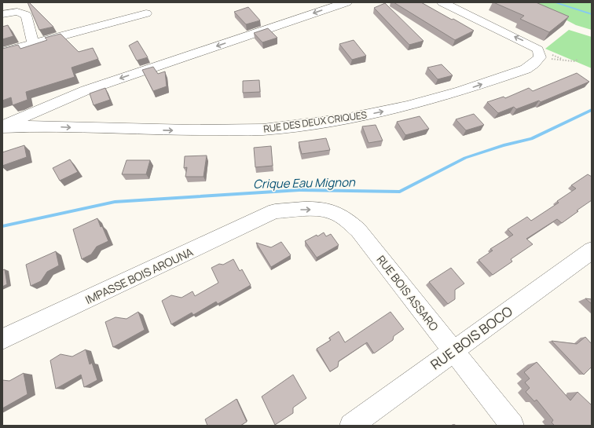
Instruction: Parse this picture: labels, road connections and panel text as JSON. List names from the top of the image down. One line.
{"streets":{"street":["RUE DES DEUX CRIQUES","IMPASSE BOIS AROUNA","RUE BOIS ASSARO","RUE BOIS BOCO"]},"crossings":[["IMPASSE BOIS AROUNA","RUE BOIS ASSARO"],["RUE BOIS ASSARO","RUE BOIS BOCO"]],"one_way":["RUE BOIS ASSARO"],"water":["Crique Eau Mignon"]}
